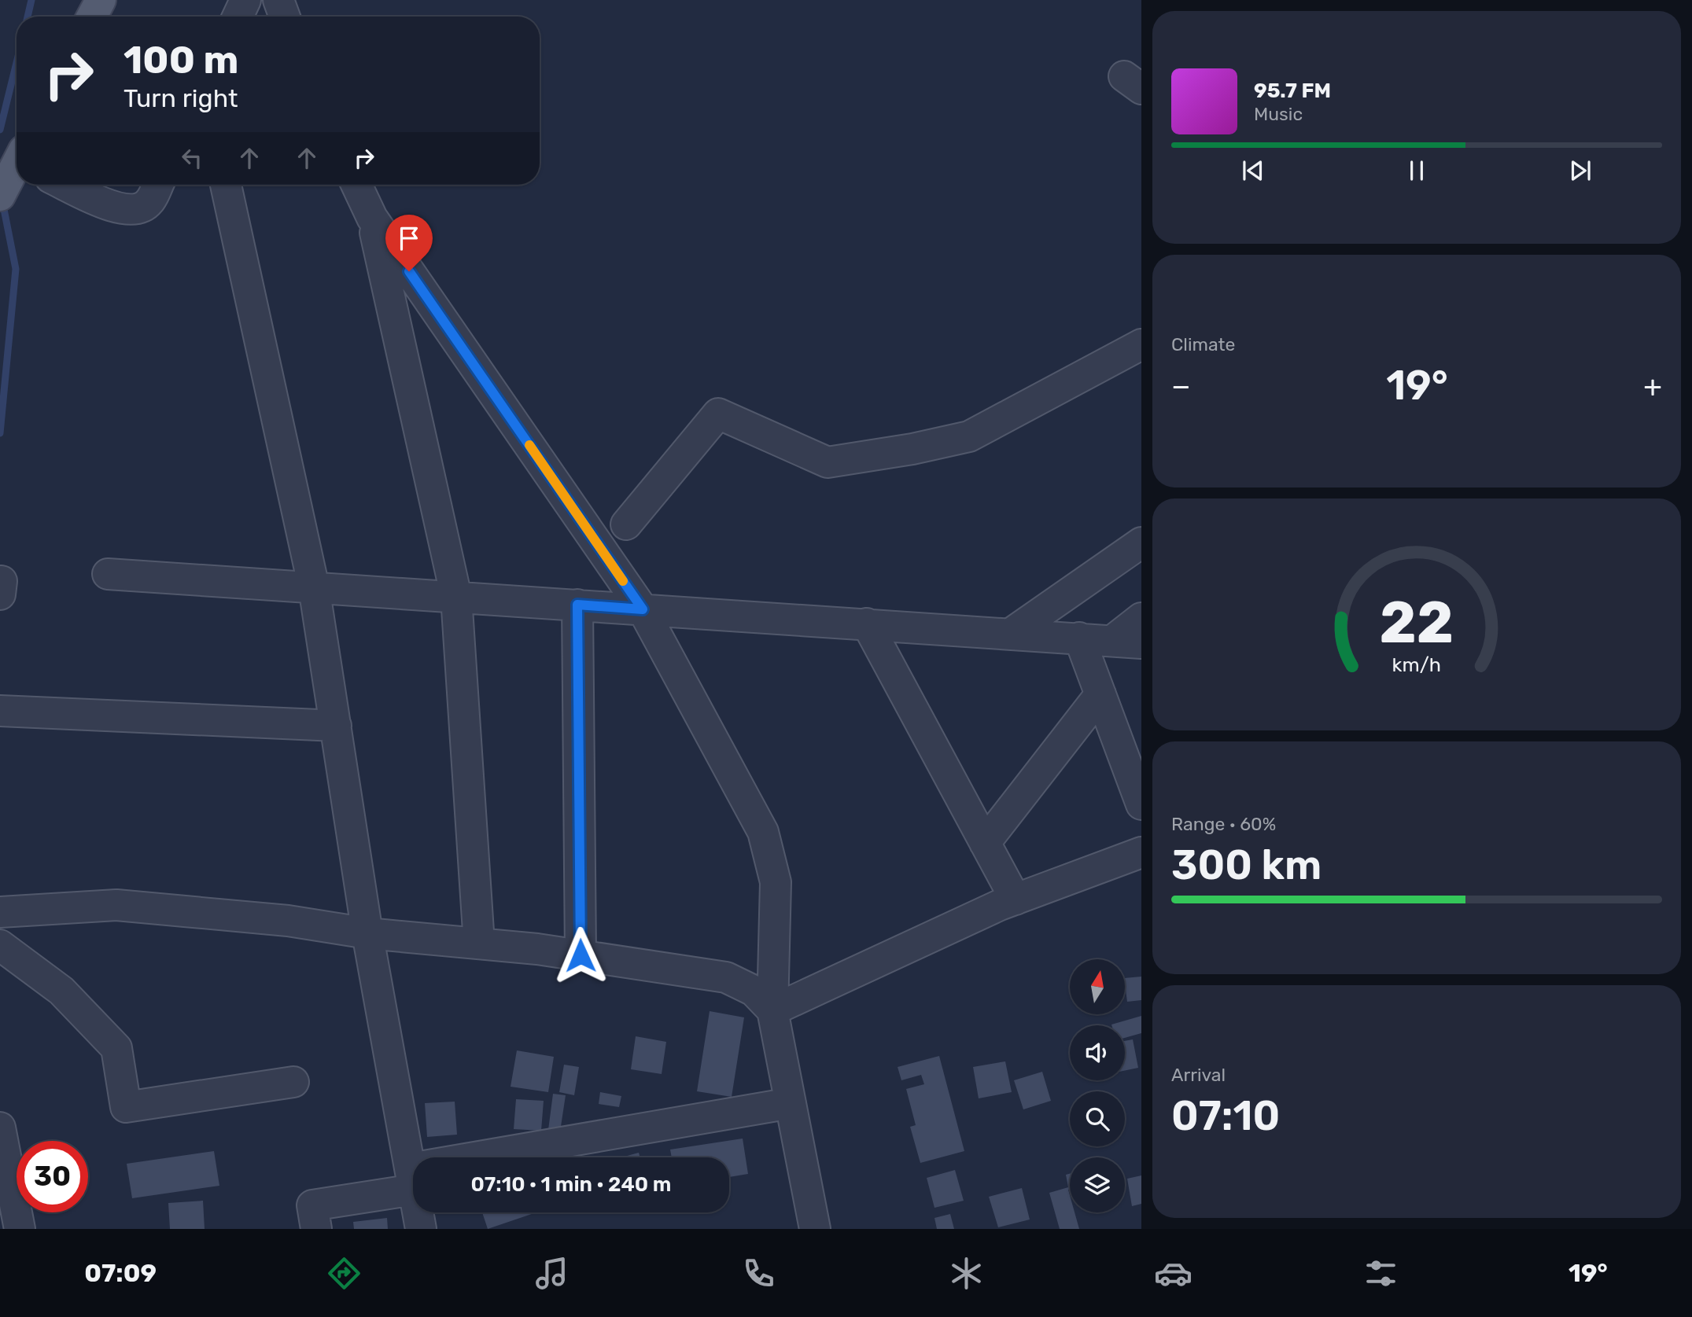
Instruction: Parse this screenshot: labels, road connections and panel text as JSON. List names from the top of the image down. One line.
{"north":"top","page":{"turn":["100 m","Turn right"],"song":["95.7 FM","Music"],"tile":["Climate",["Range · 60%","300 km"],["Arrival","07:10"]],"heat":["−","19°","+"],"limit":"30","trip":"07:10 · 1 min · 240 m","tabs":["07:09","19°"],"gauge":["22","km/h"]}}
